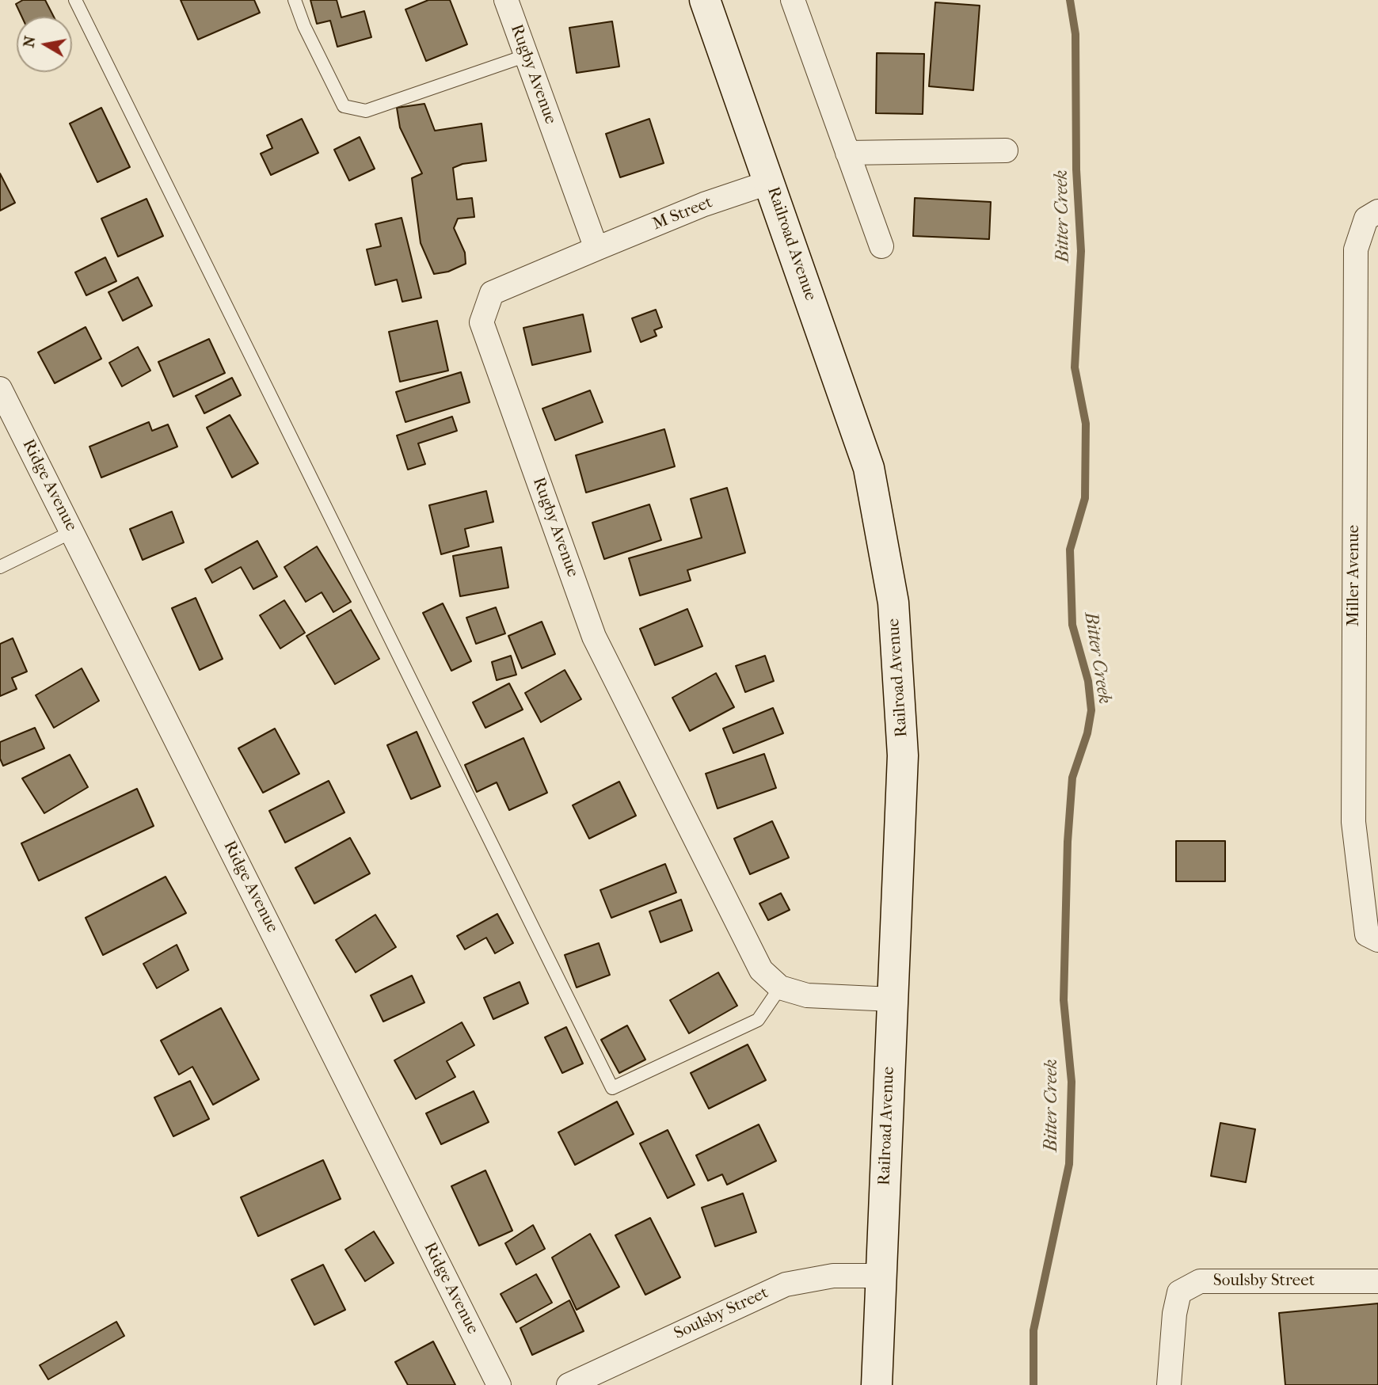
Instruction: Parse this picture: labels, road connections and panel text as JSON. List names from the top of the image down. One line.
{"streets":{"street":["Rugby Avenue","M Street","Railroad Avenue","Ridge Avenue","Miller Avenue","Soulsby Street"]},"crossings":[["Rugby Avenue","M Street"],["Rugby Avenue","Railroad Avenue"],["M Street","Railroad Avenue"],["Railroad Avenue","Soulsby Street"]],"water":["Bitter Creek"],"north":"left"}
